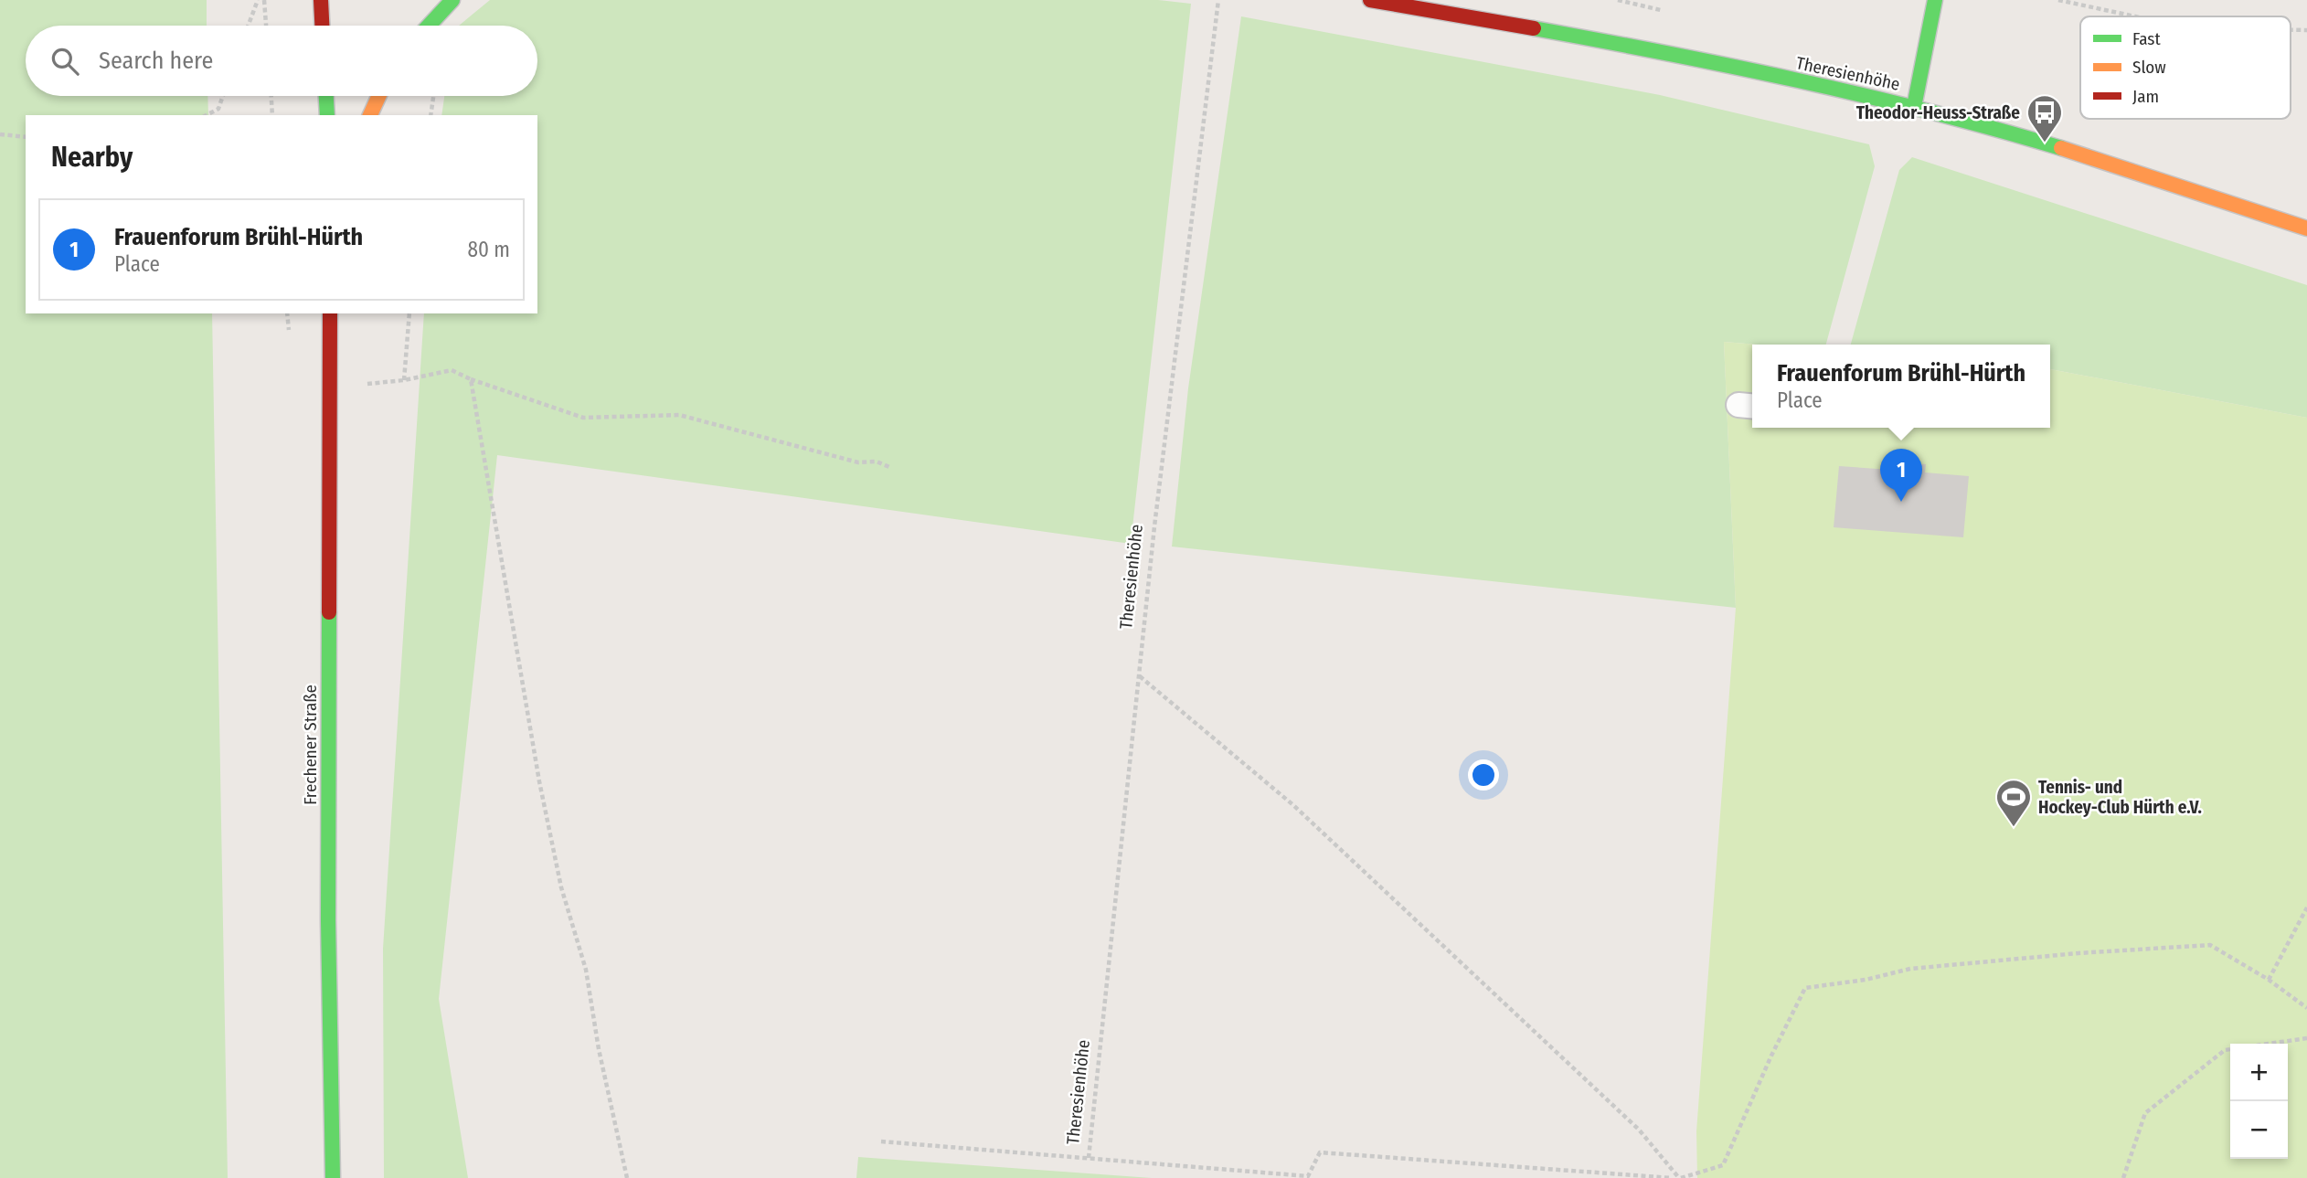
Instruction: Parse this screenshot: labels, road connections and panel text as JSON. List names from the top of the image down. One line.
{"streets":{"street":["Theresienhöhe","Frechener Straße"]},"places":{"bus stop":["Theodor-Heuss-Straße"],"sports":["Tennis- und Hockey-Club Hürth e.V."]},"legend":["Fast","Slow","Jam"],"page":{"search":"Search here","heading":"Nearby","list":[{"mark":"1","name":"Frauenforum Brühl-Hürth","note":"Place","value":"80 m"}],"popup":["Frauenforum Brühl-Hürth","Place"],"pins":"1","map_buttons":["+","−"]}}
